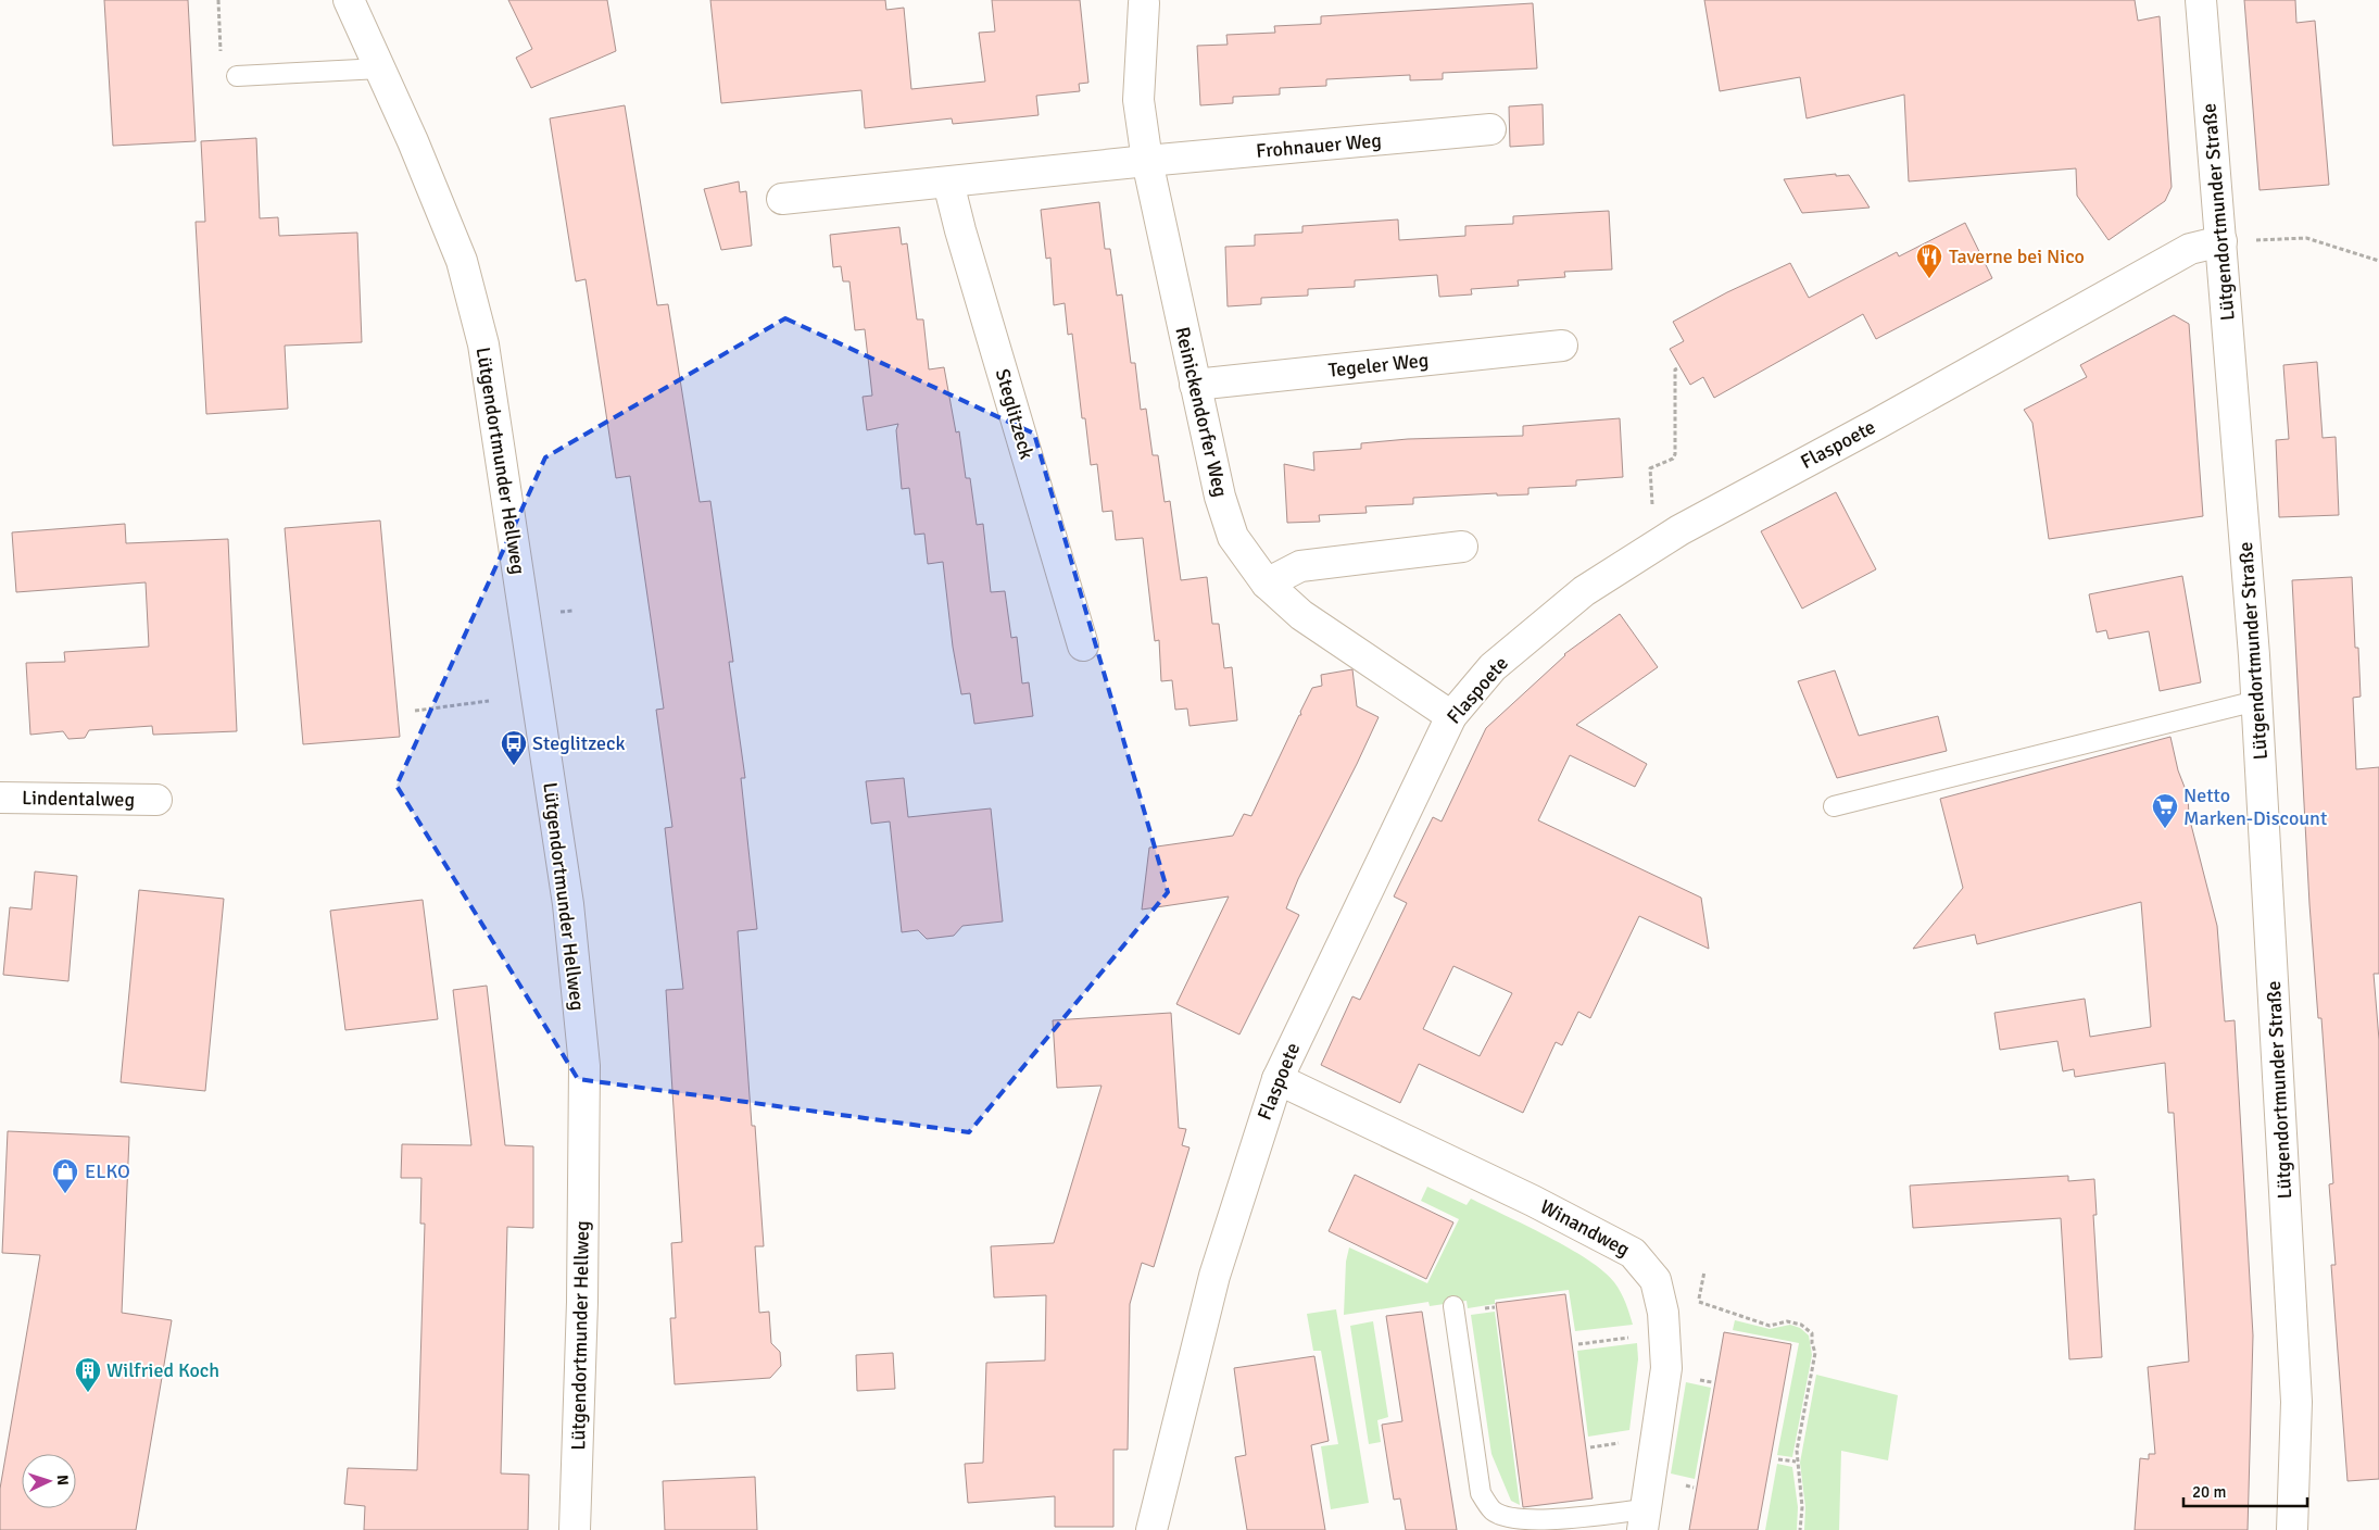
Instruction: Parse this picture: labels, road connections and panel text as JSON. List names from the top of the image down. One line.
{"streets":{"street":["Frohnauer Weg","Lütgendortmunder Straße","Tegeler Weg","Reinickendorfer Weg","Steglitzeck","Flaspoete","Lütgendortmunder Hellweg","Lindentalweg","Winandweg"]},"crossings":[["Frohnauer Weg","Reinickendorfer Weg"],["Lütgendortmunder Straße","Flaspoete"],["Tegeler Weg","Reinickendorfer Weg"],["Reinickendorfer Weg","Flaspoete"],["Flaspoete","Winandweg"]],"places":{"restaurant":["Taverne bei Nico"],"bus stop":["Steglitzeck"],"supermarket":["Netto Marken-Discount"],"shop":["ELKO"],"building":["Wilfried Koch"]},"scale_bar":"20 m","north":"right"}
